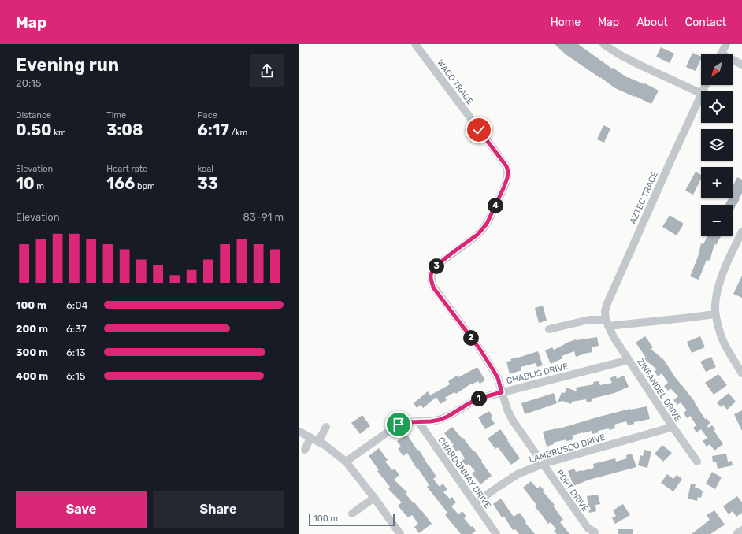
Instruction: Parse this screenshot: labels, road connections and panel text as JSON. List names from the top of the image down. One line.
{"streets":{"street":["WACO TRACE","AZTEC TRACE","CHABLIS DRIVE","ZINFANDEL DRIVE","LAMBRUSCO DRIVE","CHARDONNAY DRIVE","PORT DRIVE"]},"crossings":[["WACO TRACE","CHABLIS DRIVE"],["WACO TRACE","PORT DRIVE"],["AZTEC TRACE","ZINFANDEL DRIVE"],["CHABLIS DRIVE","ZINFANDEL DRIVE"],["CHABLIS DRIVE","CHARDONNAY DRIVE"],["CHABLIS DRIVE","PORT DRIVE"],["ZINFANDEL DRIVE","LAMBRUSCO DRIVE"],["LAMBRUSCO DRIVE","CHARDONNAY DRIVE"],["LAMBRUSCO DRIVE","PORT DRIVE"]],"scale_bar":"100 m","north":"bottom left","page":{"header":"Map","nav":["Home","Map","About","Contact"],"heading":["Evening run","20:15"],"map_buttons":["+","−"],"stats":[["Distance","0.50 km"],["Time","3:08"],["Pace","6:17 /km"],["Elevation","10 m"],["Heart rate","166 bpm"],["kcal","33"]],"pins":["4","3","2","1"],"chart":["Elevation","83–91 m"],"list":[{"name":"100 m","note":"6:04"},{"name":"200 m","note":"6:37"},{"name":"300 m","note":"6:13"},{"name":"400 m","note":"6:15"}],"buttons":["Save","Share"],"scale":"100 m"}}
